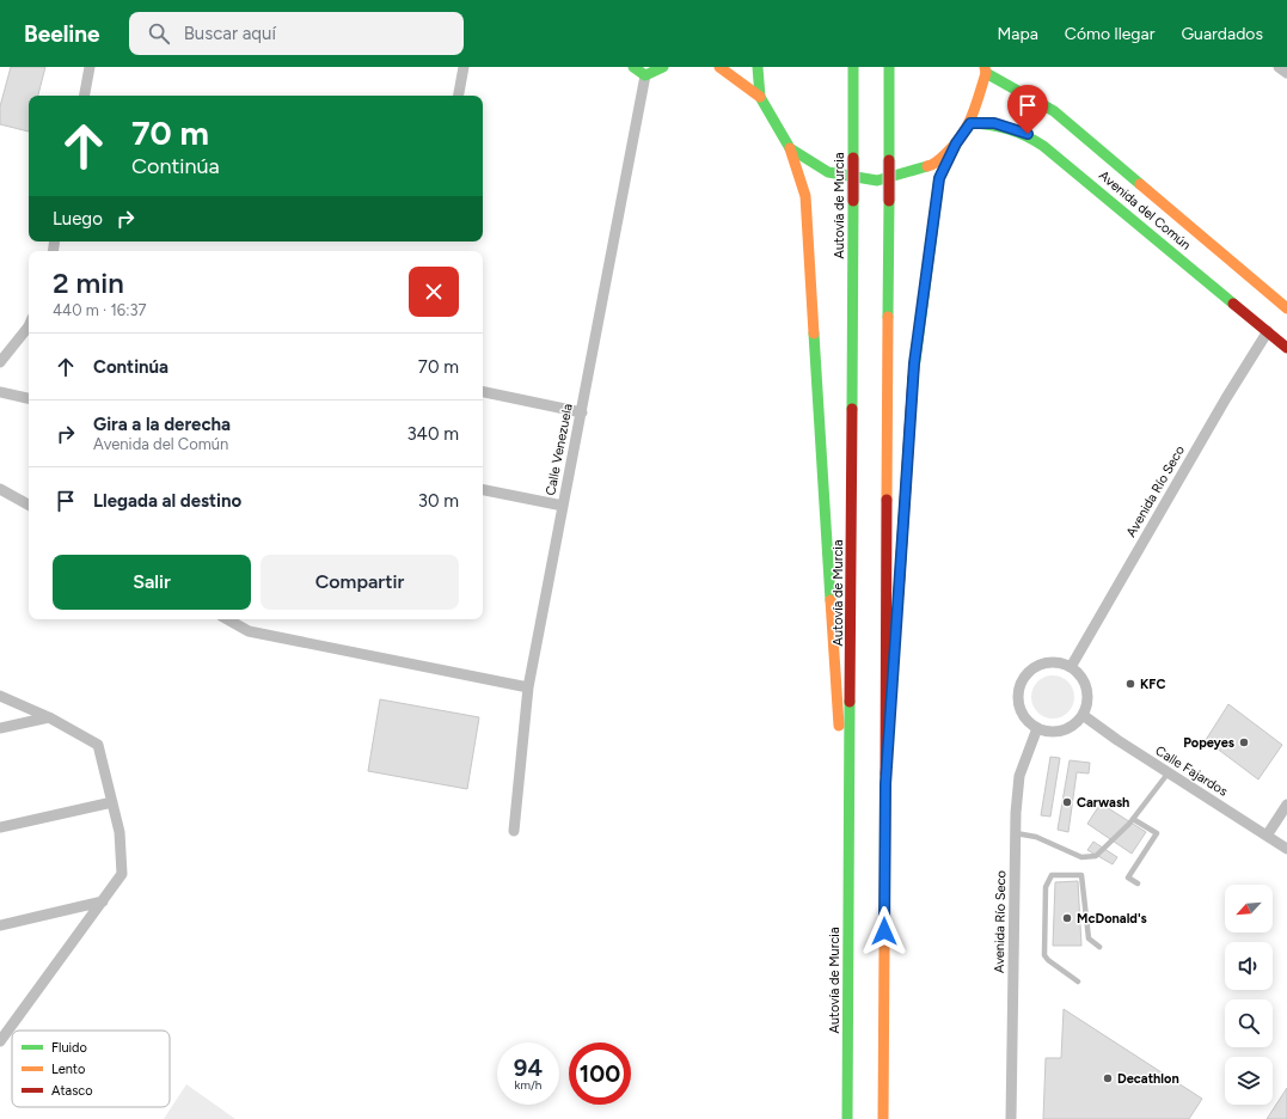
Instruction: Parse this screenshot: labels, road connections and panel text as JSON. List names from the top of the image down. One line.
{"streets":{"main road":["Autovía de Murcia","Avenida del Común"],"street":["Calle Venezuela","Avenida Río Seco","Calle Fajardos"]},"crossings":[["Avenida del Común","Avenida Río Seco"],["Avenida Río Seco","Calle Fajardos"]],"places":["KFC","Popeyes","Carwash","McDonald's","Decathlon"],"legend":["Fluido","Lento","Atasco"],"north":"bottom left","page":{"header":"Beeline","search":"Buscar aquí","nav":["Mapa","Cómo llegar","Guardados"],"turn":["70 m","Continúa"],"then":"Luego","heading":["2 min","440 m · 16:37"],"list":[{"name":"Continúa","value":"70 m"},{"name":"Gira a la derecha","note":"Avenida del Común","value":"340 m"},{"name":"Llegada al destino","value":"30 m"}],"buttons":["Salir","Compartir"],"speed":"94 km/h","limit":"100"}}
